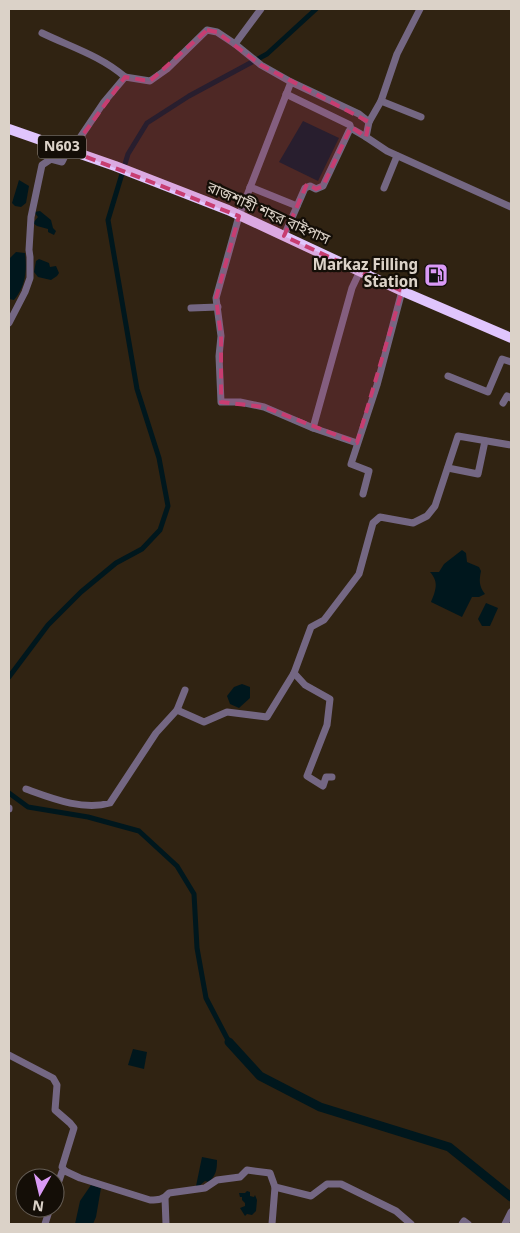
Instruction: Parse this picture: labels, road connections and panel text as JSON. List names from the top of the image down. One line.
{"streets":{"highway":["N603","রাজশাহী শহর বাইপাস"]},"places":{"fuel station":["Markaz Filling Station"]},"north":"bottom"}
